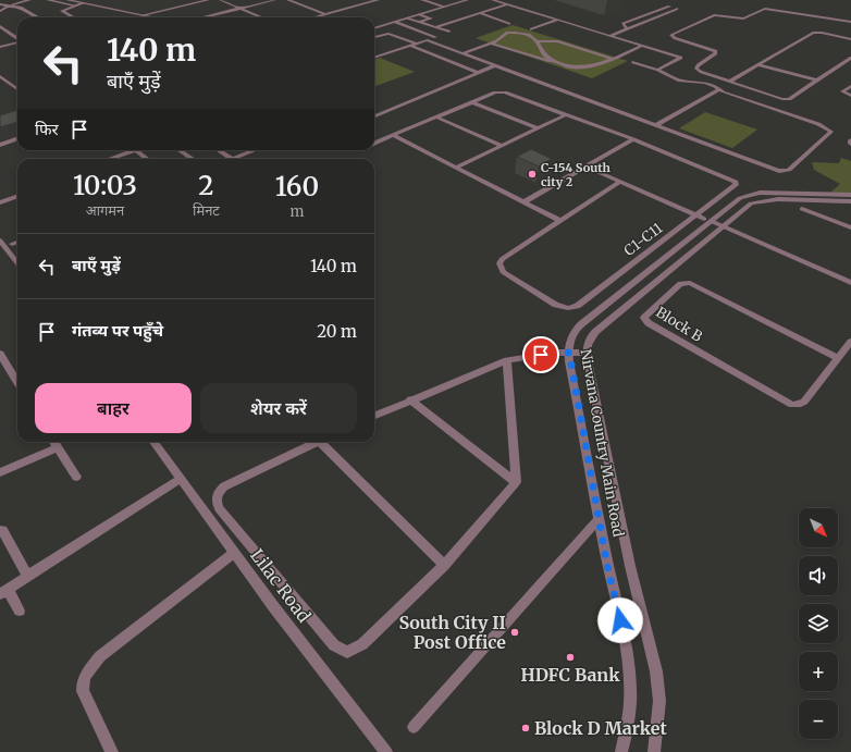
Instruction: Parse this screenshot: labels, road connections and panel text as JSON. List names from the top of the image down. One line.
{"streets":{"street":["C1-C11","Block B","Nirvana Country Main Road","Lilac Road"]},"places":["C-154 South city 2","South City II Post Office","HDFC Bank","Block D Market"],"north":"bottom right","page":{"turn":["140 m","बाएँ मुड़ें"],"then":"फिर","eta":["10:03","आगमन","2","मिनट","160","m"],"list":[{"name":"बाएँ मुड़ें","value":"140 m"},{"name":"गंतव्य पर पहुँचे","value":"20 m"}],"buttons":["बाहर","शेयर करें"],"map_buttons":["+","−"]}}
